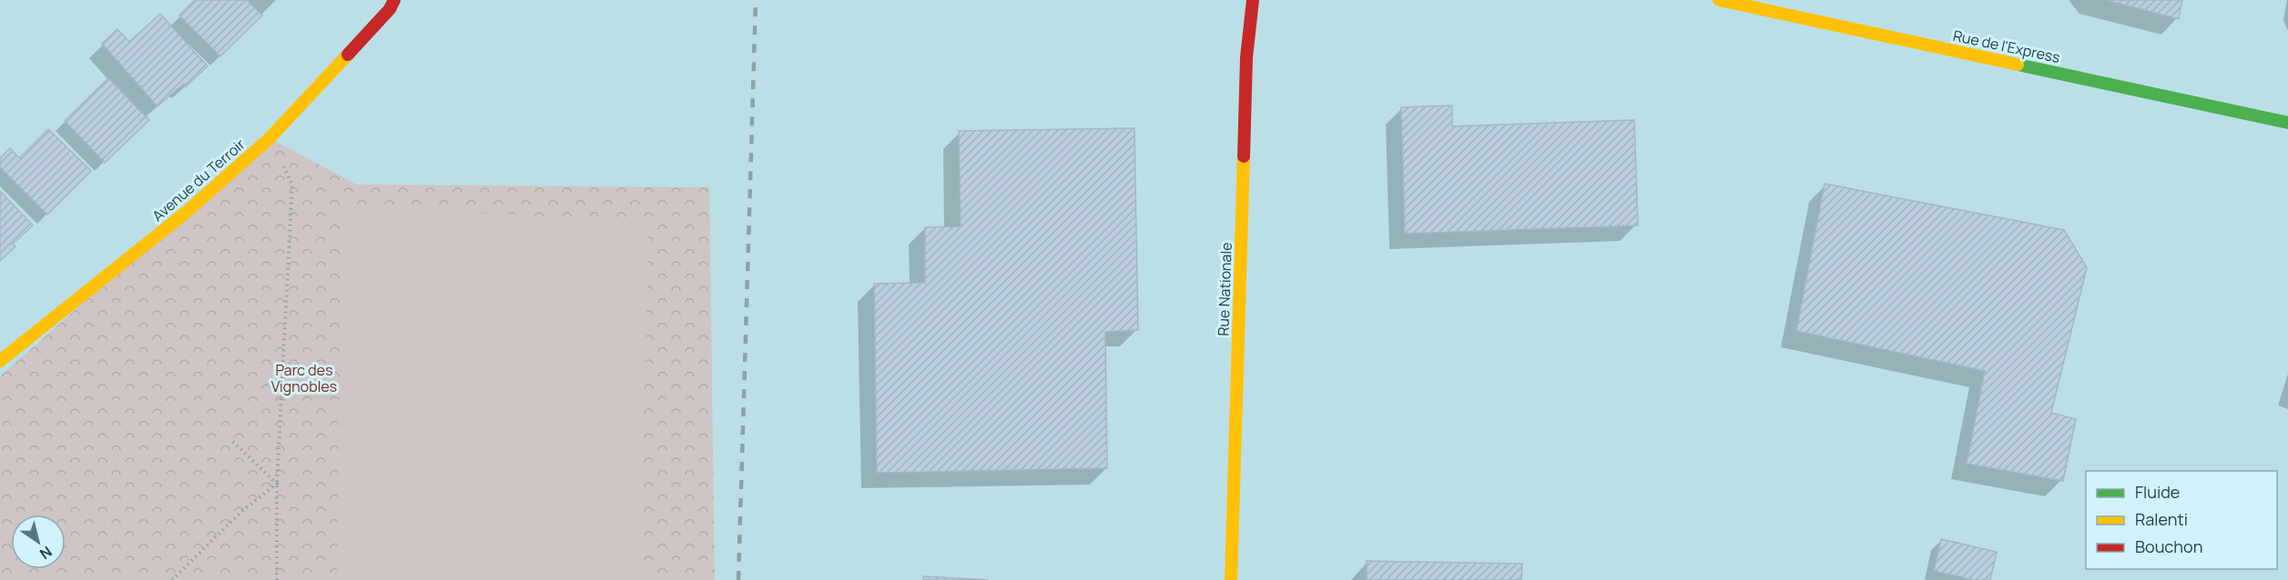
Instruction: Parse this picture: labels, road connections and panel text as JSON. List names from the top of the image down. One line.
{"streets":{"street":["Rue de l'Express","Avenue du Terroir","Rue Nationale"]},"parks":["Parc des Vignobles"],"legend":["Fluide","Ralenti","Bouchon"],"north":"bottom right"}
